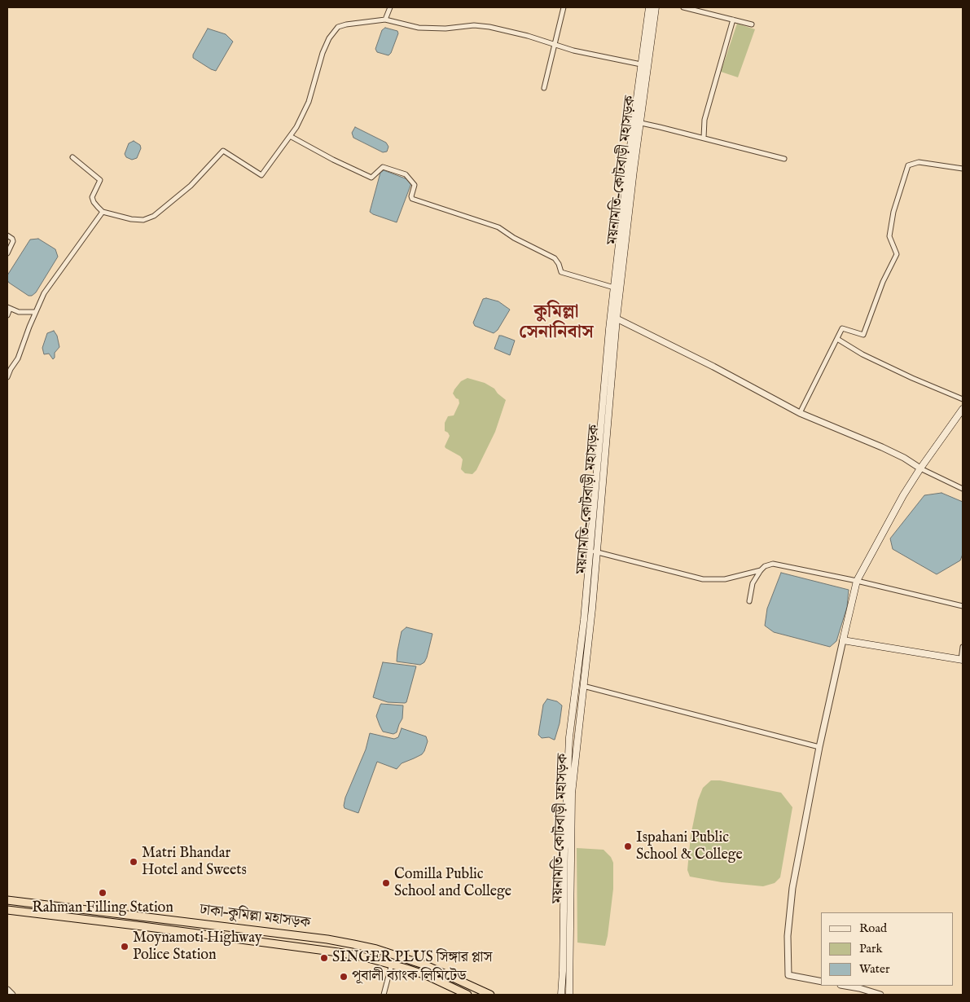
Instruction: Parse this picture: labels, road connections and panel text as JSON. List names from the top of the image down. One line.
{"streets":{"highway":["ঢাকা–কুমিল্লা মহাসড়ক"],"main road":["ময়নামতি–কোটবাড়ী মহাসড়ক"]},"districts":["কুমিল্লা সেনানিবাস"],"places":["Ispahani Public School & College","Matri Bhandar Hotel and Sweets","Comilla Public School and College","Rahman Filling Station","Moynamoti Highway Police Station","SINGER PLUS সিঙ্গার প্লাস","পূবালী ব্যাংক লিমিটেড"],"legend":["Road","Park","Water"]}
